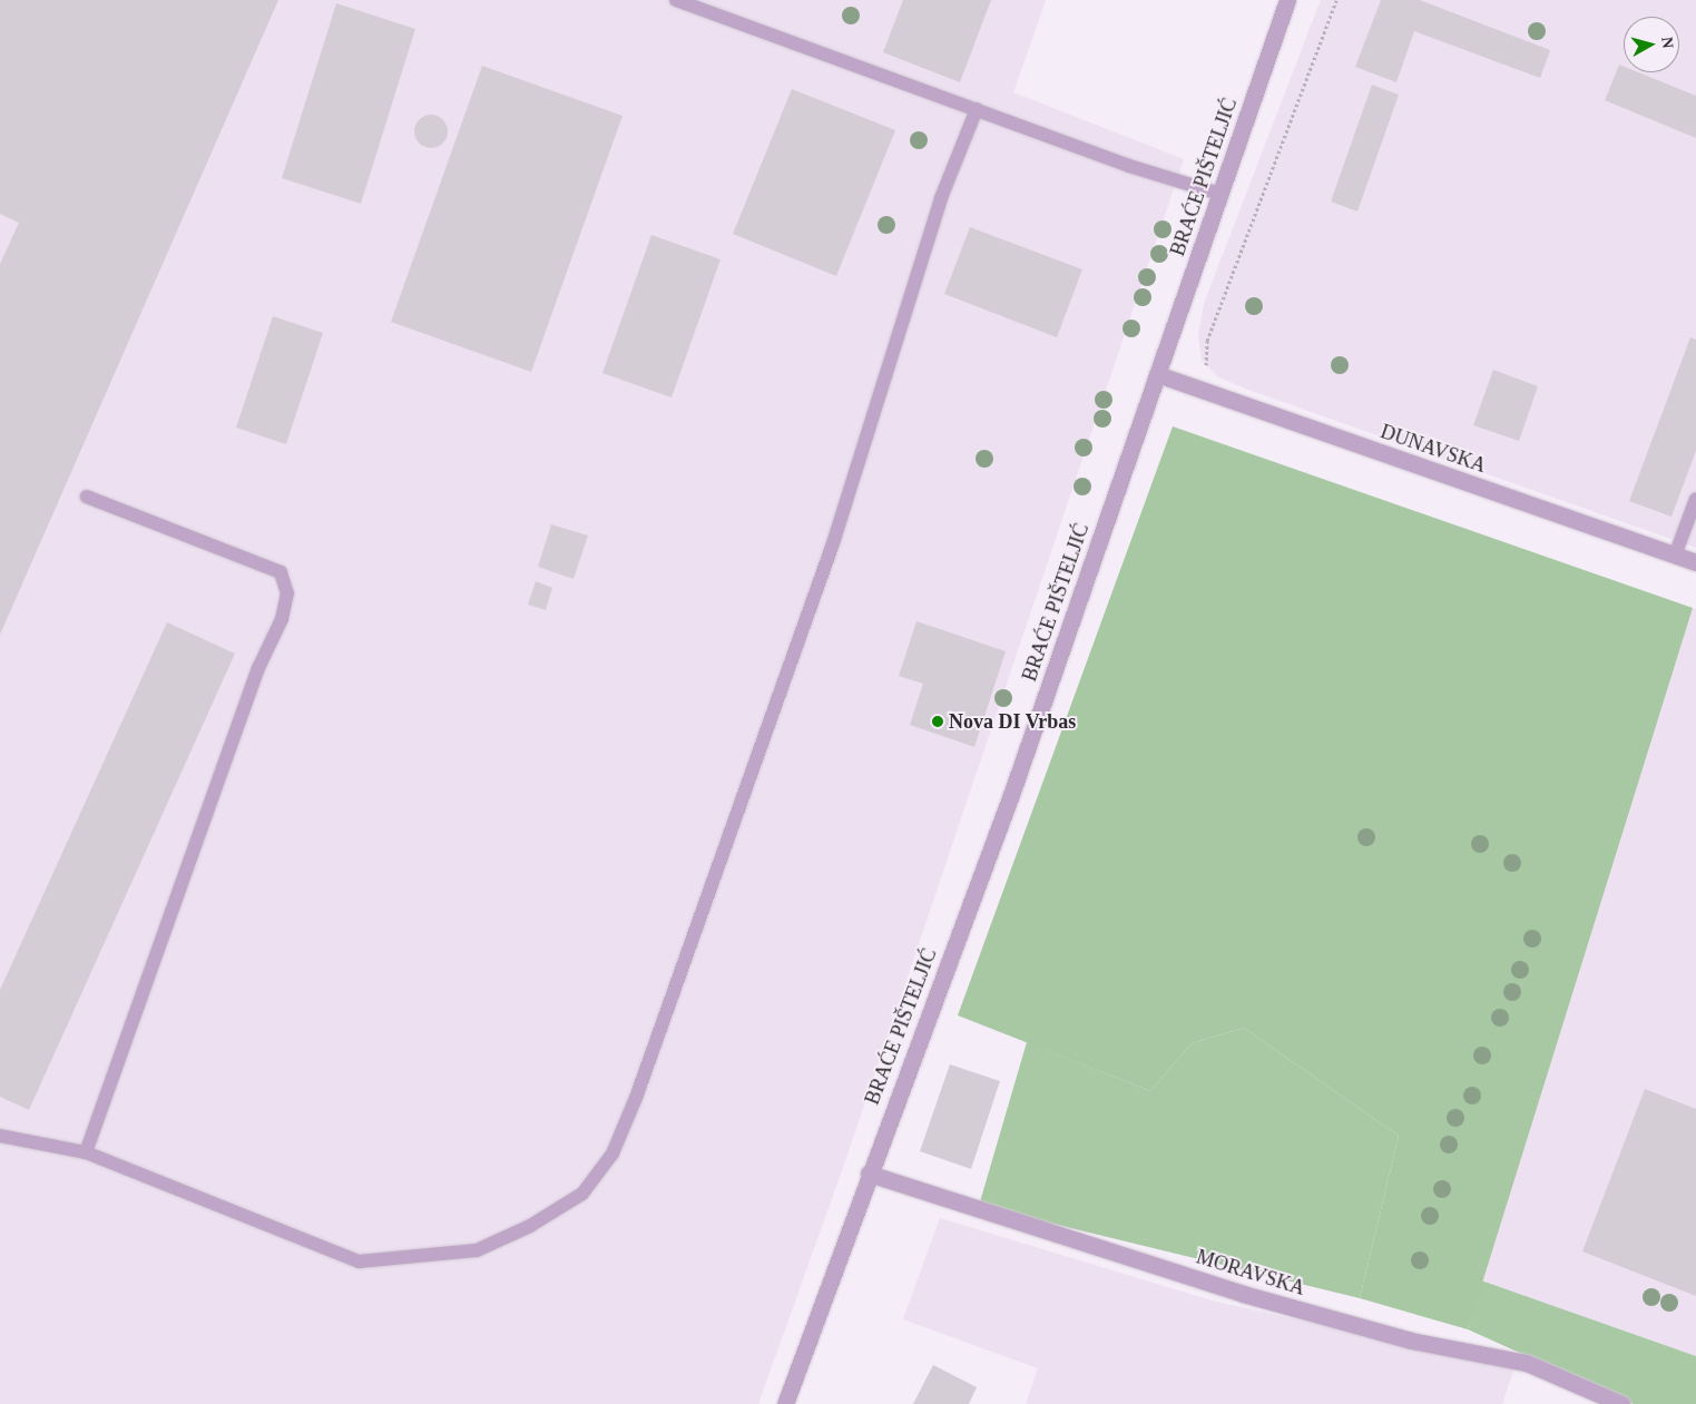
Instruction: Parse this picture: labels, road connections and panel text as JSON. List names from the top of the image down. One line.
{"streets":{"street":["BRAĆE PIŠTELJIĆ","DUNAVSKA","MORAVSKA"]},"crossings":[["BRAĆE PIŠTELJIĆ","DUNAVSKA"],["BRAĆE PIŠTELJIĆ","MORAVSKA"]],"places":["Nova DI Vrbas"],"north":"right"}
